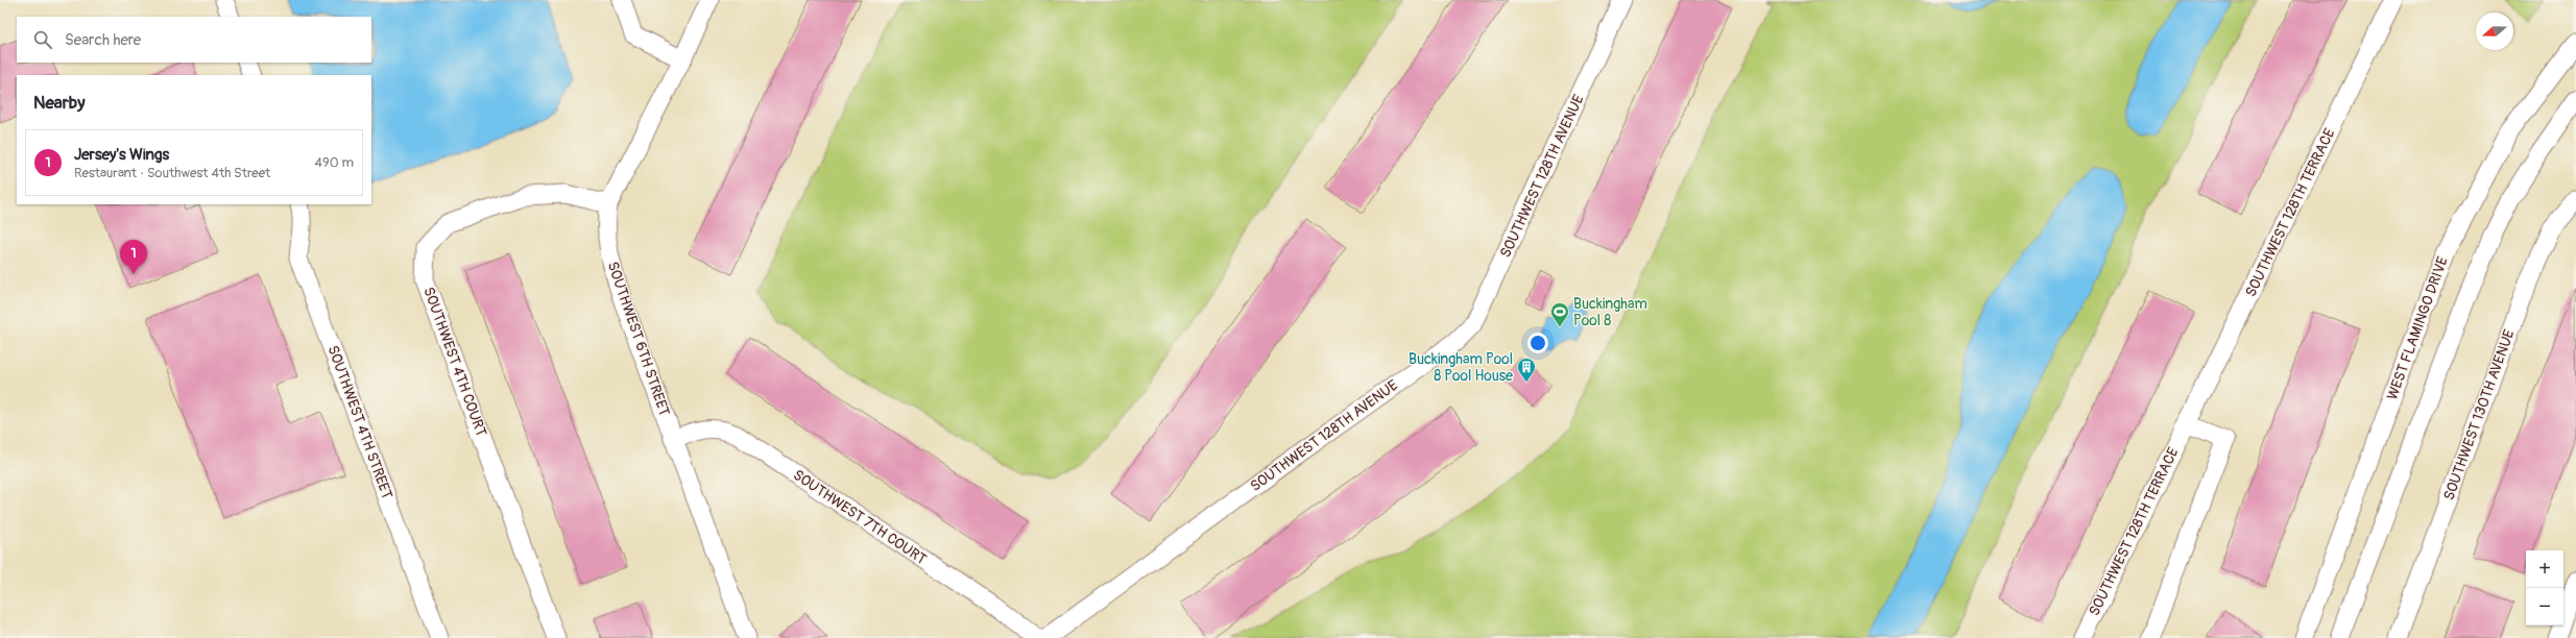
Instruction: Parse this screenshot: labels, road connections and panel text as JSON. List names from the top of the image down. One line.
{"streets":{"street":["SOUTHWEST 128TH AVENUE","SOUTHWEST 128TH TERRACE","WEST FLAMINGO DRIVE","SOUTHWEST 6TH STREET","SOUTHWEST 4TH COURT","SOUTHWEST 130TH AVENUE","SOUTHWEST 4TH STREET","SOUTHWEST 7TH COURT"]},"crossings":[["SOUTHWEST 6TH STREET","SOUTHWEST 4TH COURT"],["SOUTHWEST 6TH STREET","SOUTHWEST 7TH COURT"]],"places":{"sports":["Buckingham Pool 8"],"building":["Buckingham Pool 8 Pool House"]},"north":"left","page":{"search":"Search here","heading":"Nearby","list":[{"mark":"1","name":"Jersey's Wings","note":"Restaurant · Southwest 4th Street","value":"490 m"}],"pins":"1","map_buttons":["+","−"]}}
